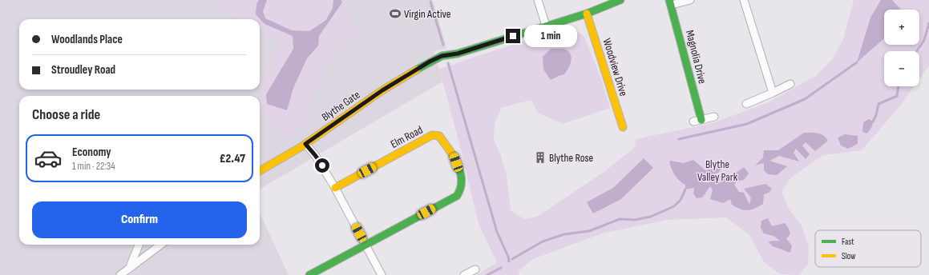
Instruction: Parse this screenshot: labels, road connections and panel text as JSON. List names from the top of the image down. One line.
{"streets":{"street":["Magnolia Drive","Woodview Drive","Blythe Gate","Elm Road"]},"crossings":[["Woodview Drive","Blythe Gate"]],"parks":["Blythe Valley Park"],"places":{"sports":["Virgin Active"],"building":["Blythe Rose"]},"legend":["Fast","Slow"],"page":{"map_buttons":["+","−"],"banner":["Woodlands Place","Stroudley Road"],"bubble":"1 min","heading":"Choose a ride","list":[{"name":"Economy","note":"1 min · 22:34","value":"£2.47"}],"buttons":"Confirm"}}
